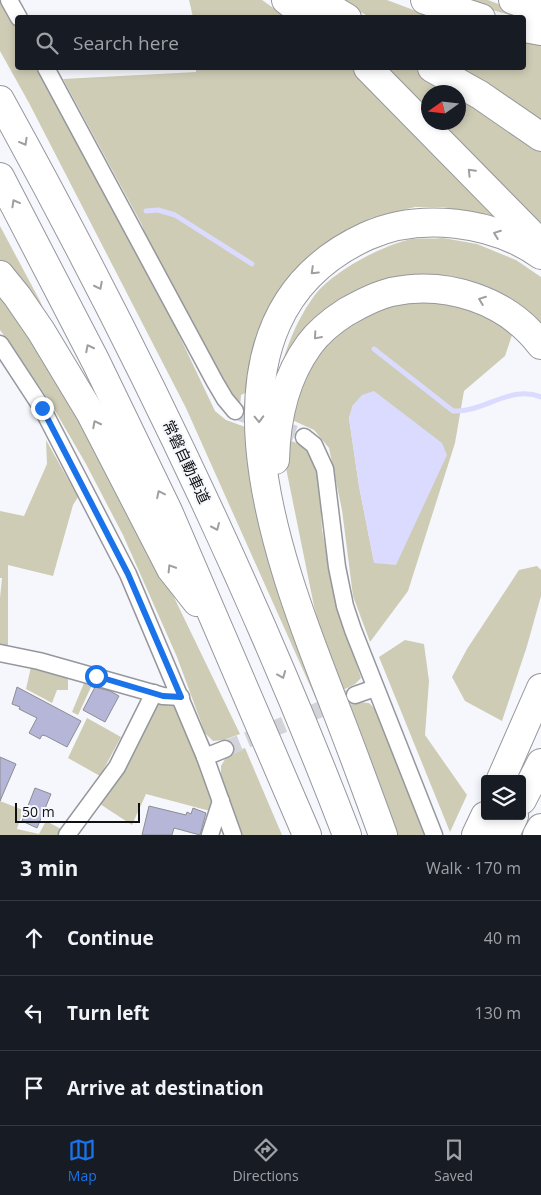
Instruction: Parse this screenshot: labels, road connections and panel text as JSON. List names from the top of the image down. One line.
{"streets":{"highway":["常磐自動車道"]},"scale_bar":"50 m","north":"left","page":{"search":"Search here","scale":"50 m","heading":["3 min","Walk · 170 m"],"list":[["Continue","40 m"],["Turn left","130 m"],"Arrive at destination"],"nav":["Map","Directions","Saved"]}}
